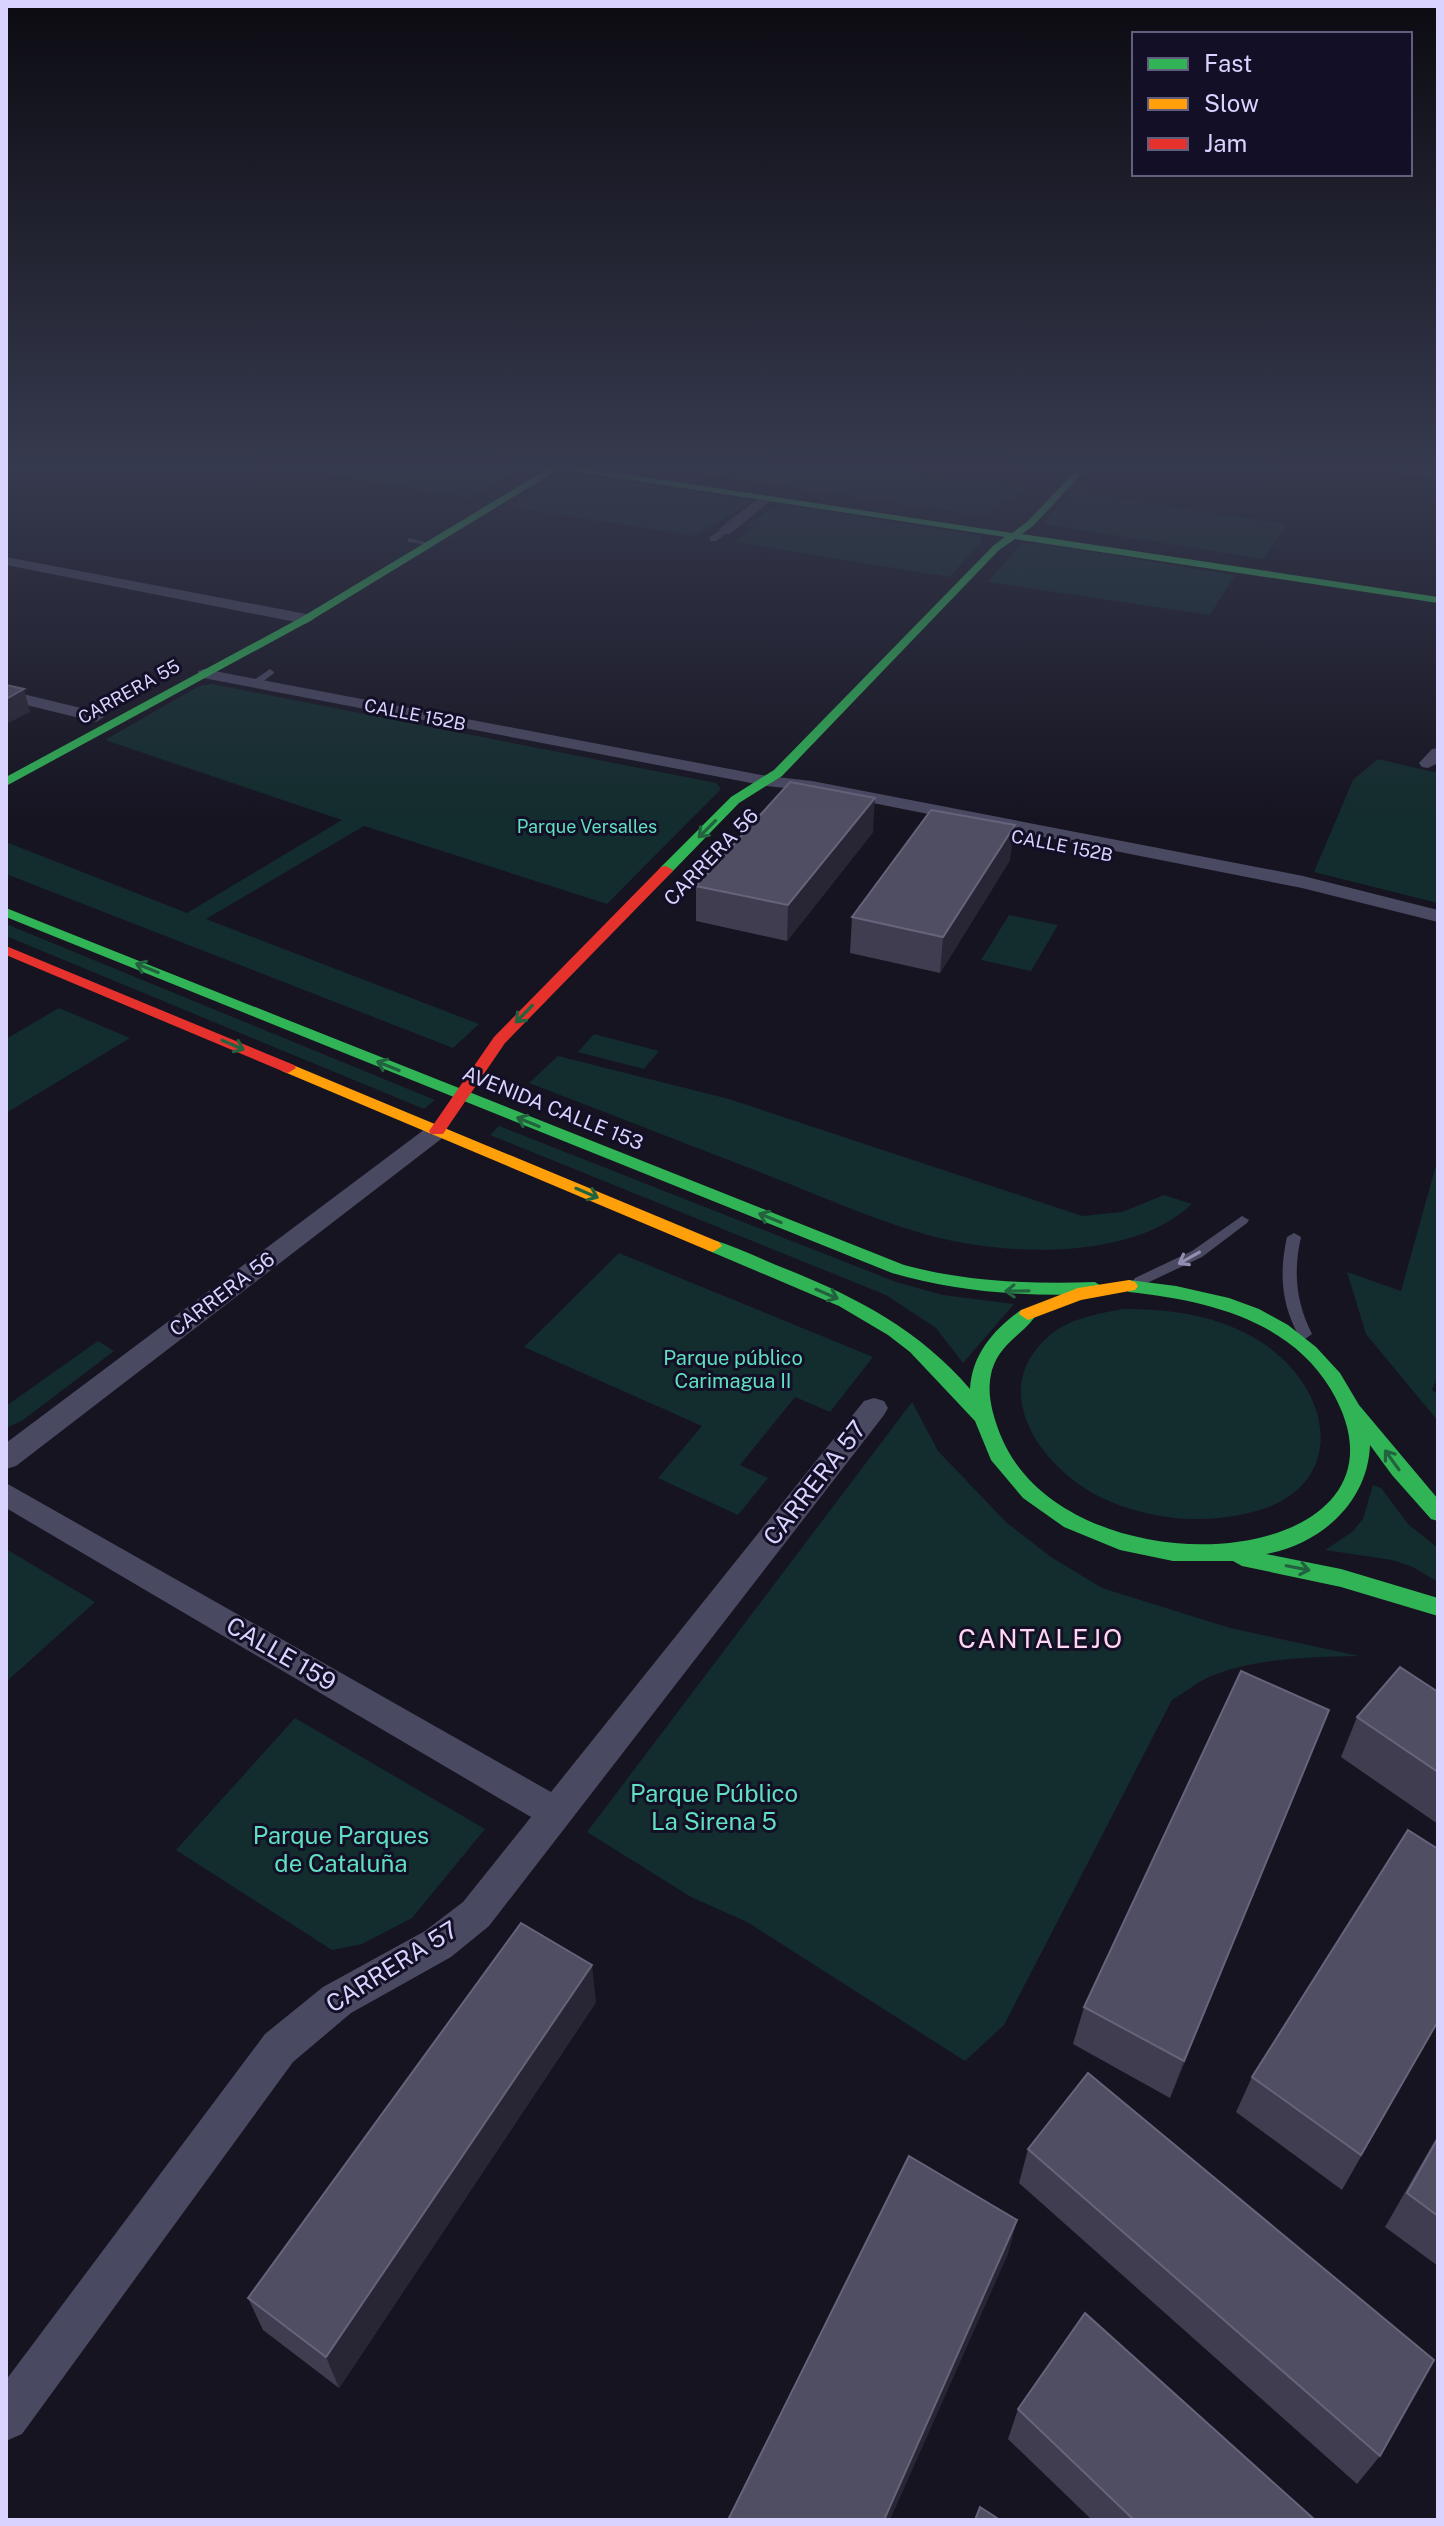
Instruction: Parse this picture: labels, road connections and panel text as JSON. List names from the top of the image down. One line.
{"streets":{"street":["CARRERA 55","CALLE 152B","CARRERA 56","AVENIDA CALLE 153","CARRERA 57","CALLE 159"]},"crossings":[["CARRERA 55","CALLE 152B"],["CALLE 152B","CARRERA 56"],["CARRERA 56","AVENIDA CALLE 153"],["CARRERA 57","CALLE 159"]],"districts":["CANTALEJO"],"parks":["Parque Versalles","Parque público Carimagua II","Parque Público La Sirena 5","Parque Parques de Cataluña"],"legend":["Fast","Slow","Jam"]}
